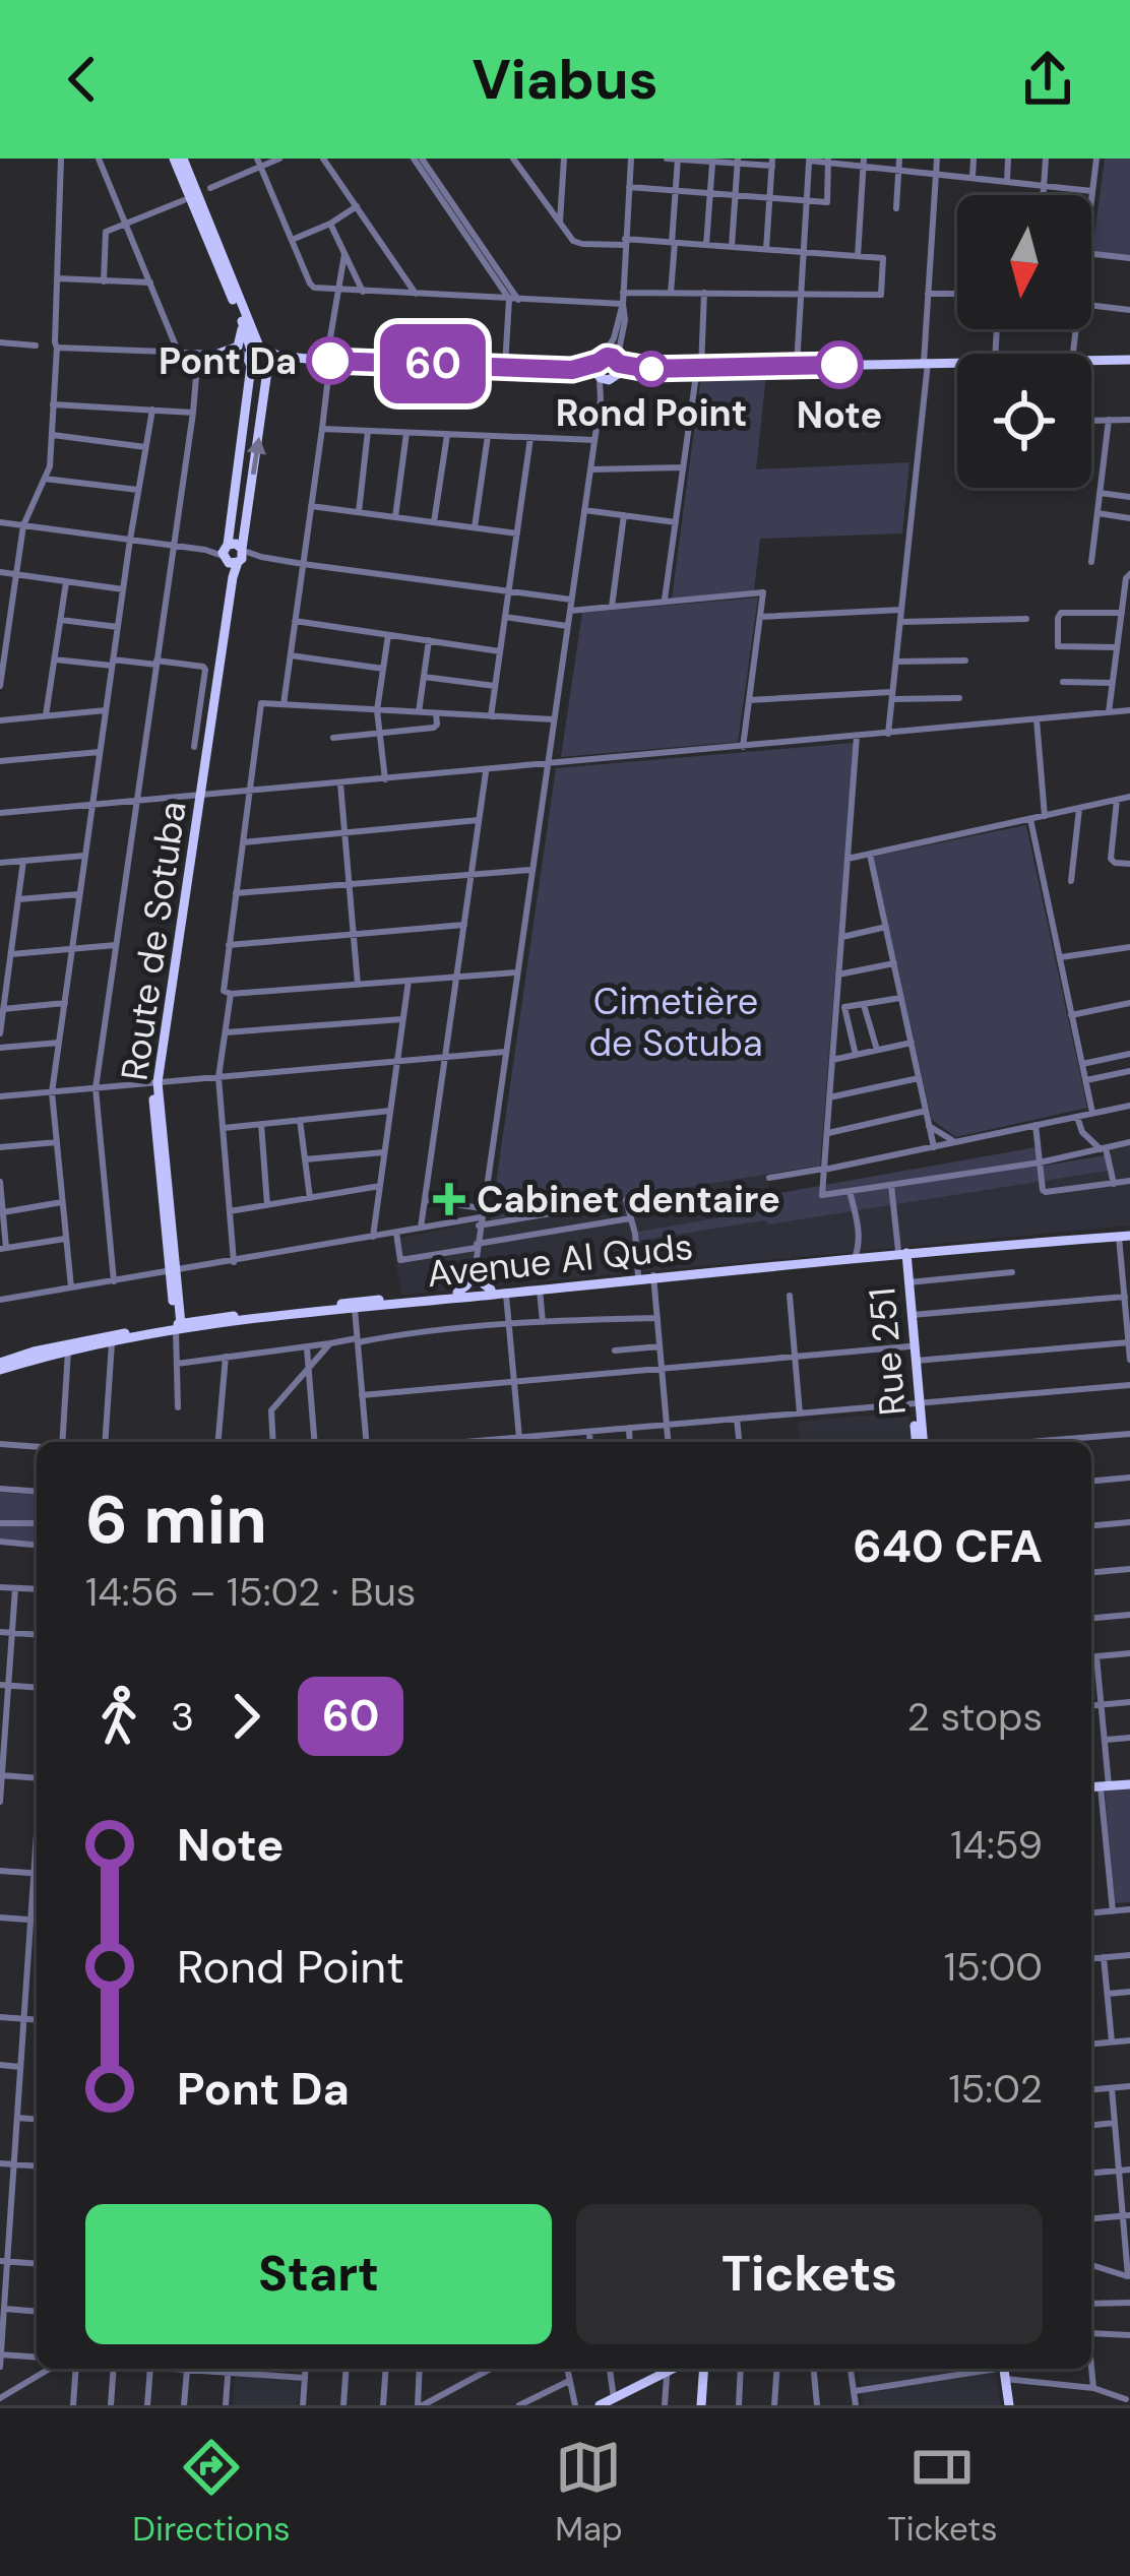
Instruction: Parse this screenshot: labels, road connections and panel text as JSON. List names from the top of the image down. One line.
{"streets":{"main road":["Route de Sotuba","Avenue Al Quds","Rue 251"]},"crossings":[["Route de Sotuba","Avenue Al Quds"],["Avenue Al Quds","Rue 251"]],"parks":["Cimetière de Sotuba"],"places":{"other":["Pont Da","Note","Rond Point"],"health":["Cabinet dentaire"]},"lines":["bus line 60"],"north":"bottom","page":{"header":"Viabus","on_map":"60","heading":["6 min","14:56 – 15:02 · Bus","640 CFA"],"legs":["3","60","2 stops"],"list":[{"name":"Note","value":"14:59"},{"name":"Rond Point","value":"15:00"},{"name":"Pont Da","value":"15:02"}],"buttons":["Start","Tickets"],"tabs":["Directions","Map","Tickets"]}}
